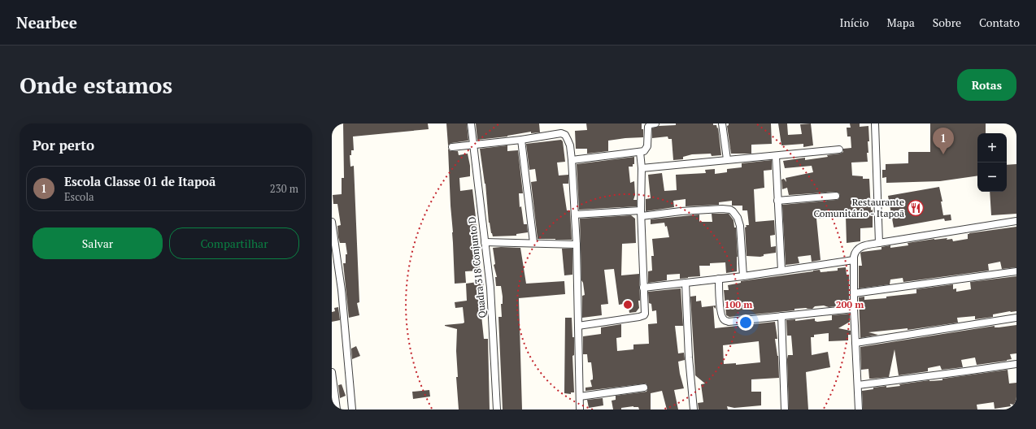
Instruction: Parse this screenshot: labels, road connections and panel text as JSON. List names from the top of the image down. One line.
{"streets":{"street":["Quadra 318 Conjunto D"]},"places":{"restaurant":["Restaurante Comunitário - Itapoã"]},"page":{"header":"Nearbee","nav":["Início","Mapa","Sobre","Contato"],"buttons":["Rotas",["Salvar","Compartilhar"]],"title":"Onde estamos","heading":"Por perto","pins":"1","map_buttons":["+","−"],"list":[{"mark":"1","name":"Escola Classe 01 de Itapoã","note":"Escola","value":"230 m"}]},"rings":["100 m","200 m"]}
